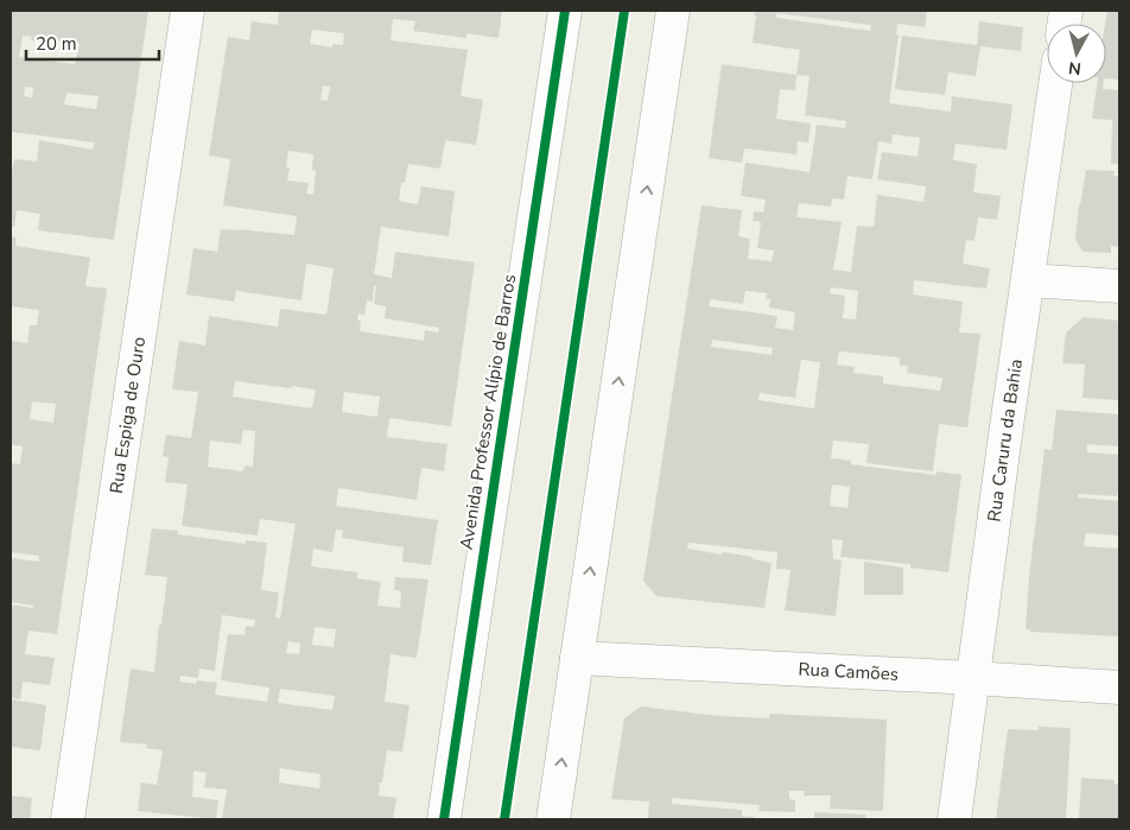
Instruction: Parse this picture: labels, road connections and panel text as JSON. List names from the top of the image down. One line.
{"streets":{"street":["Avenida Professor Alípio de Barros","Rua Espiga de Ouro","Rua Caruru da Bahia","Rua Camões"]},"crossings":[["Rua Caruru da Bahia","Rua Camões"]],"scale_bar":"20 m","north":"bottom"}
